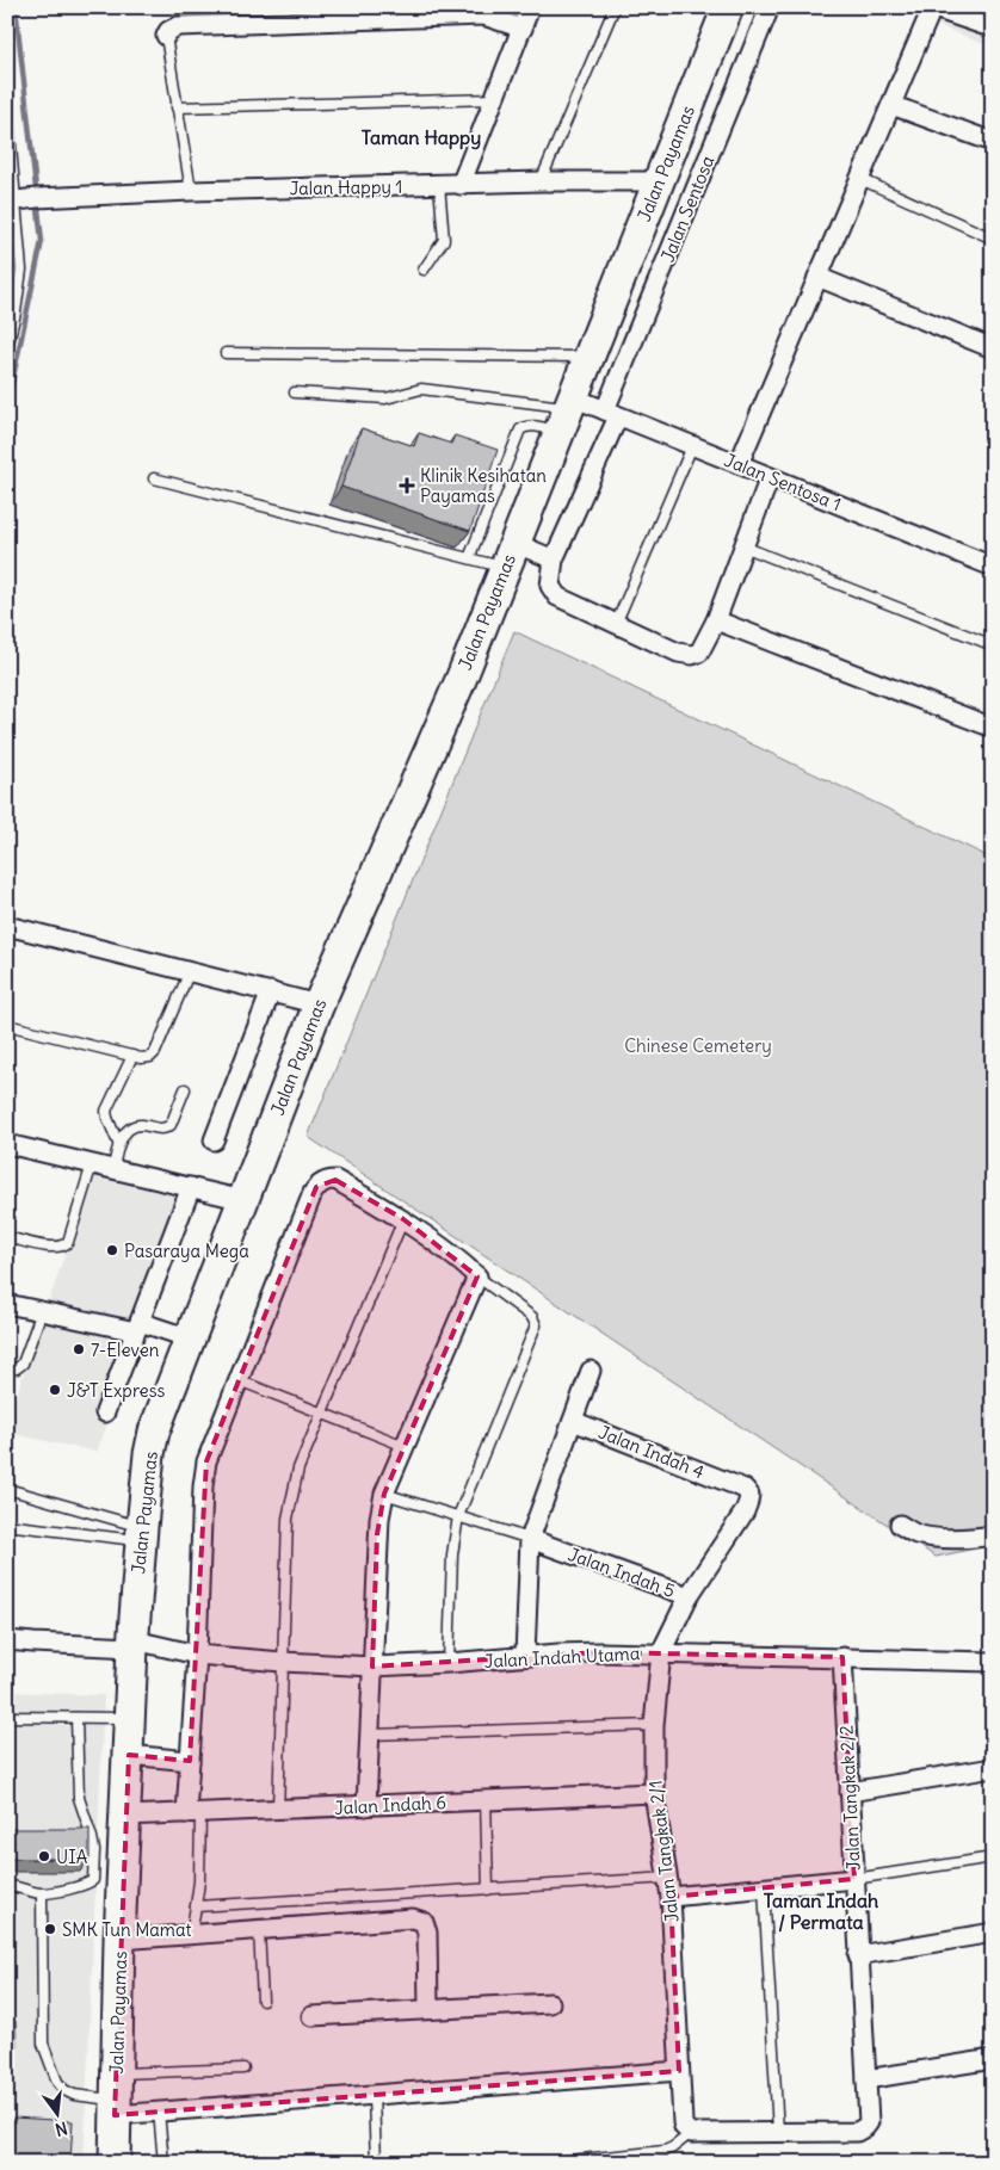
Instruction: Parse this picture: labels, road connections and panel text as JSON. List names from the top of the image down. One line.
{"streets":{"highway":["Jalan Payamas"],"street":["Jalan Happy 1","Jalan Sentosa","Jalan Sentosa 1","Jalan Indah 4","Jalan Indah 5","Jalan Indah Utama","Jalan Tangkak 2/2","Jalan Indah 6","Jalan Tangkak 2/1"]},"crossings":[["Jalan Payamas","Jalan Happy 1"],["Jalan Payamas","Jalan Sentosa 1"],["Jalan Payamas","Jalan Indah Utama"],["Jalan Payamas","Jalan Indah 6"],["Jalan Sentosa","Jalan Sentosa 1"],["Jalan Indah 4","Jalan Indah 5"],["Jalan Indah 5","Jalan Indah Utama"],["Jalan Indah 5","Jalan Tangkak 2/1"],["Jalan Indah Utama","Jalan Tangkak 2/2"],["Jalan Indah Utama","Jalan Tangkak 2/1"],["Jalan Indah 6","Jalan Tangkak 2/1"]],"districts":["Taman Happy","Taman Indah / Permata"],"parks":["Chinese Cemetery"],"places":{"health":["Klinik Kesihatan Payamas"],"other":["Pasaraya Mega","7-Eleven","J&T Express","UIA","SMK Tun Mamat"]},"north":"bottom"}
